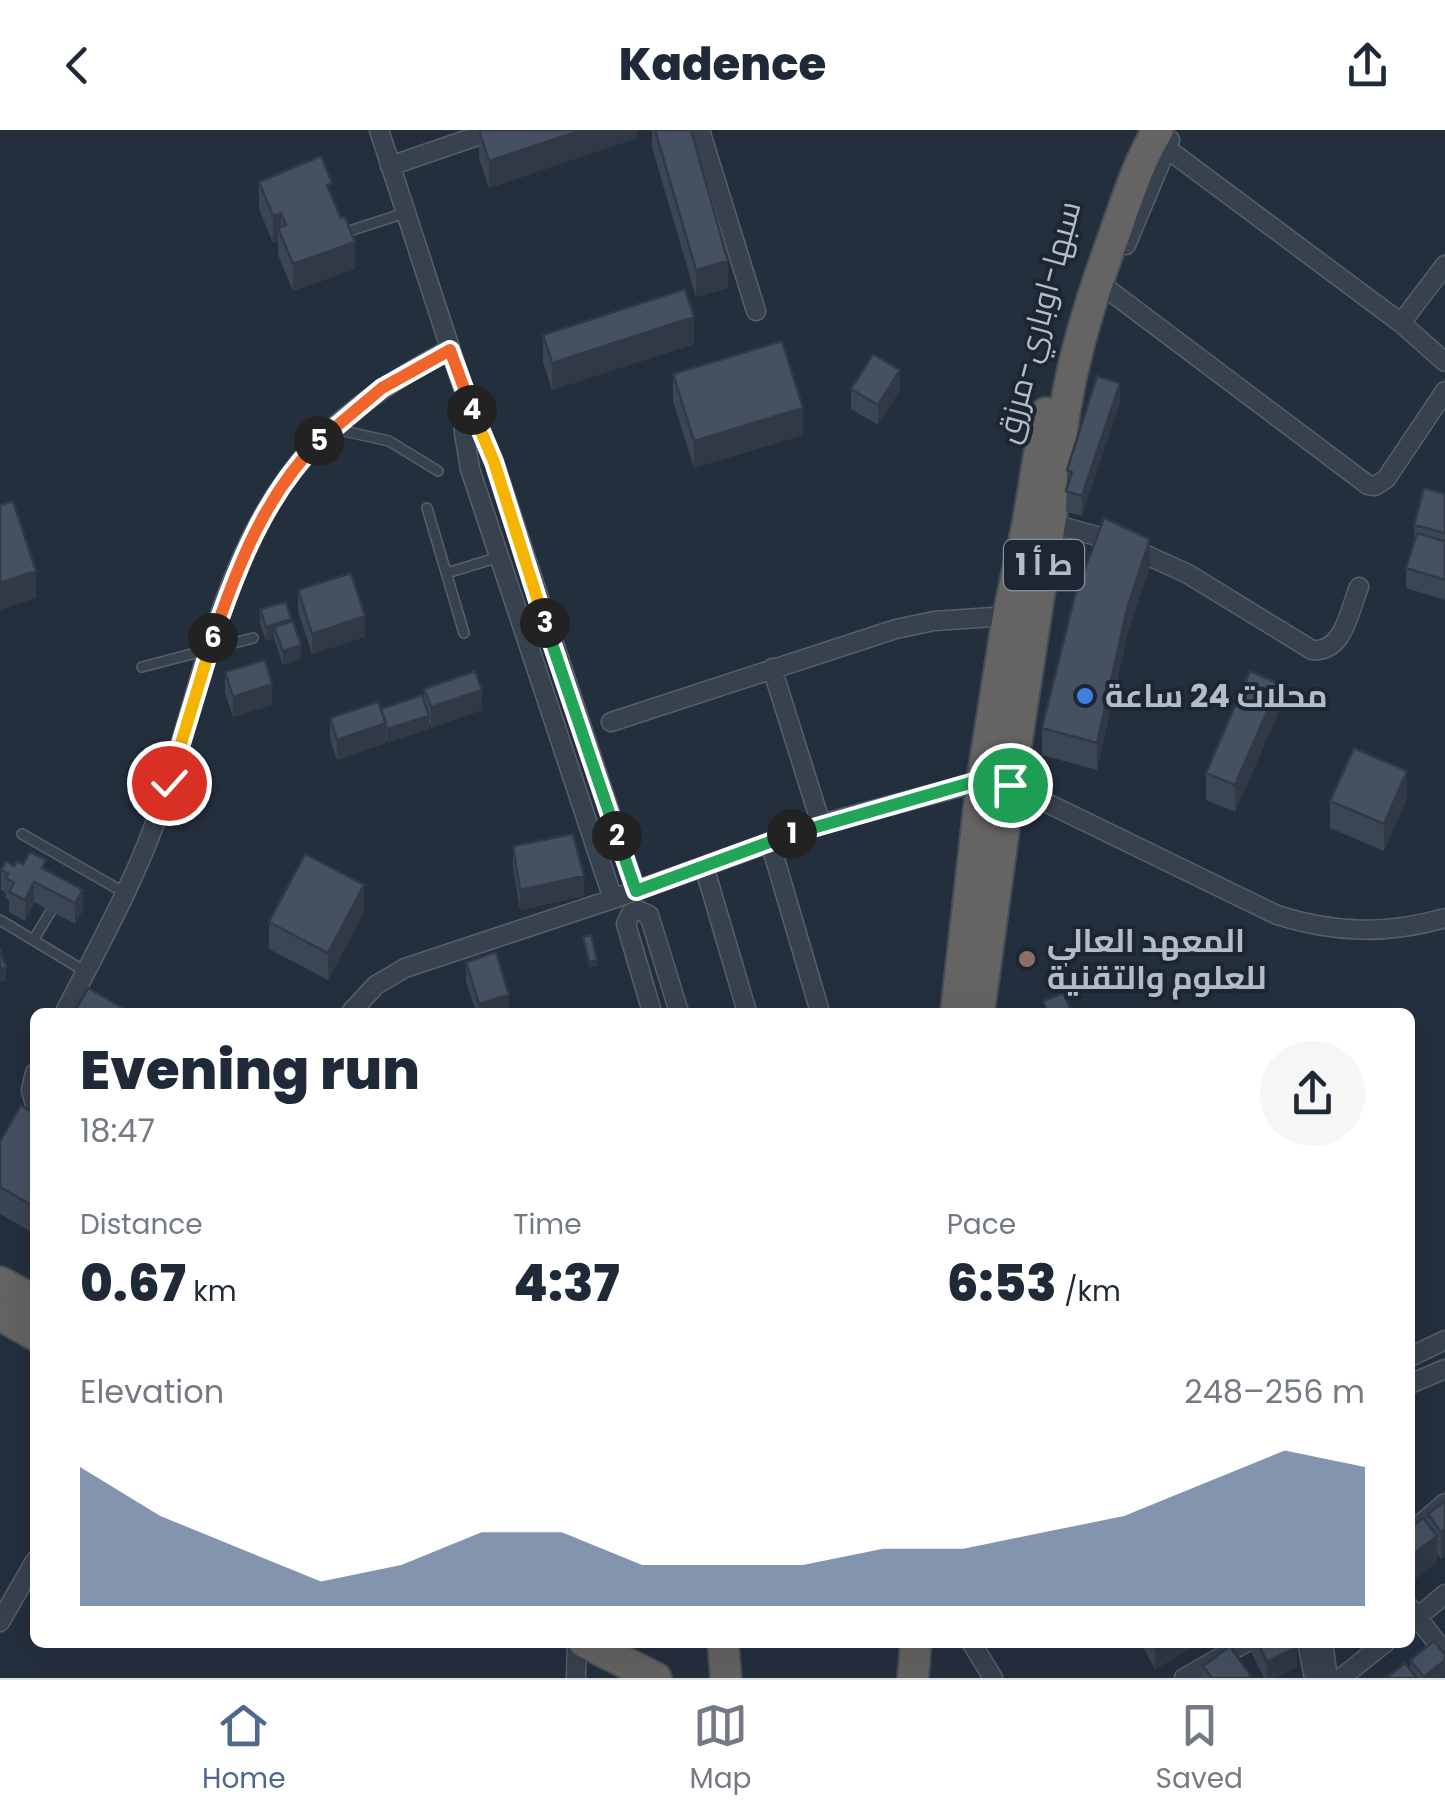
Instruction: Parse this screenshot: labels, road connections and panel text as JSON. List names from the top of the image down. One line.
{"streets":{"highway":["سبها-اوباري-مرزق","ط أ 1"]},"places":["محلات 24 ساعة","المعهد العالي للعلوم والتقنية"],"page":{"header":"Kadence","pins":["4","5","3","6","1","2"],"heading":["Evening run","18:47"],"stats":[["Distance","0.67 km"],["Time","4:37"],["Pace","6:53 /km"]],"chart":["Elevation","248–256 m"],"tabs":["Home","Map","Saved"]}}
